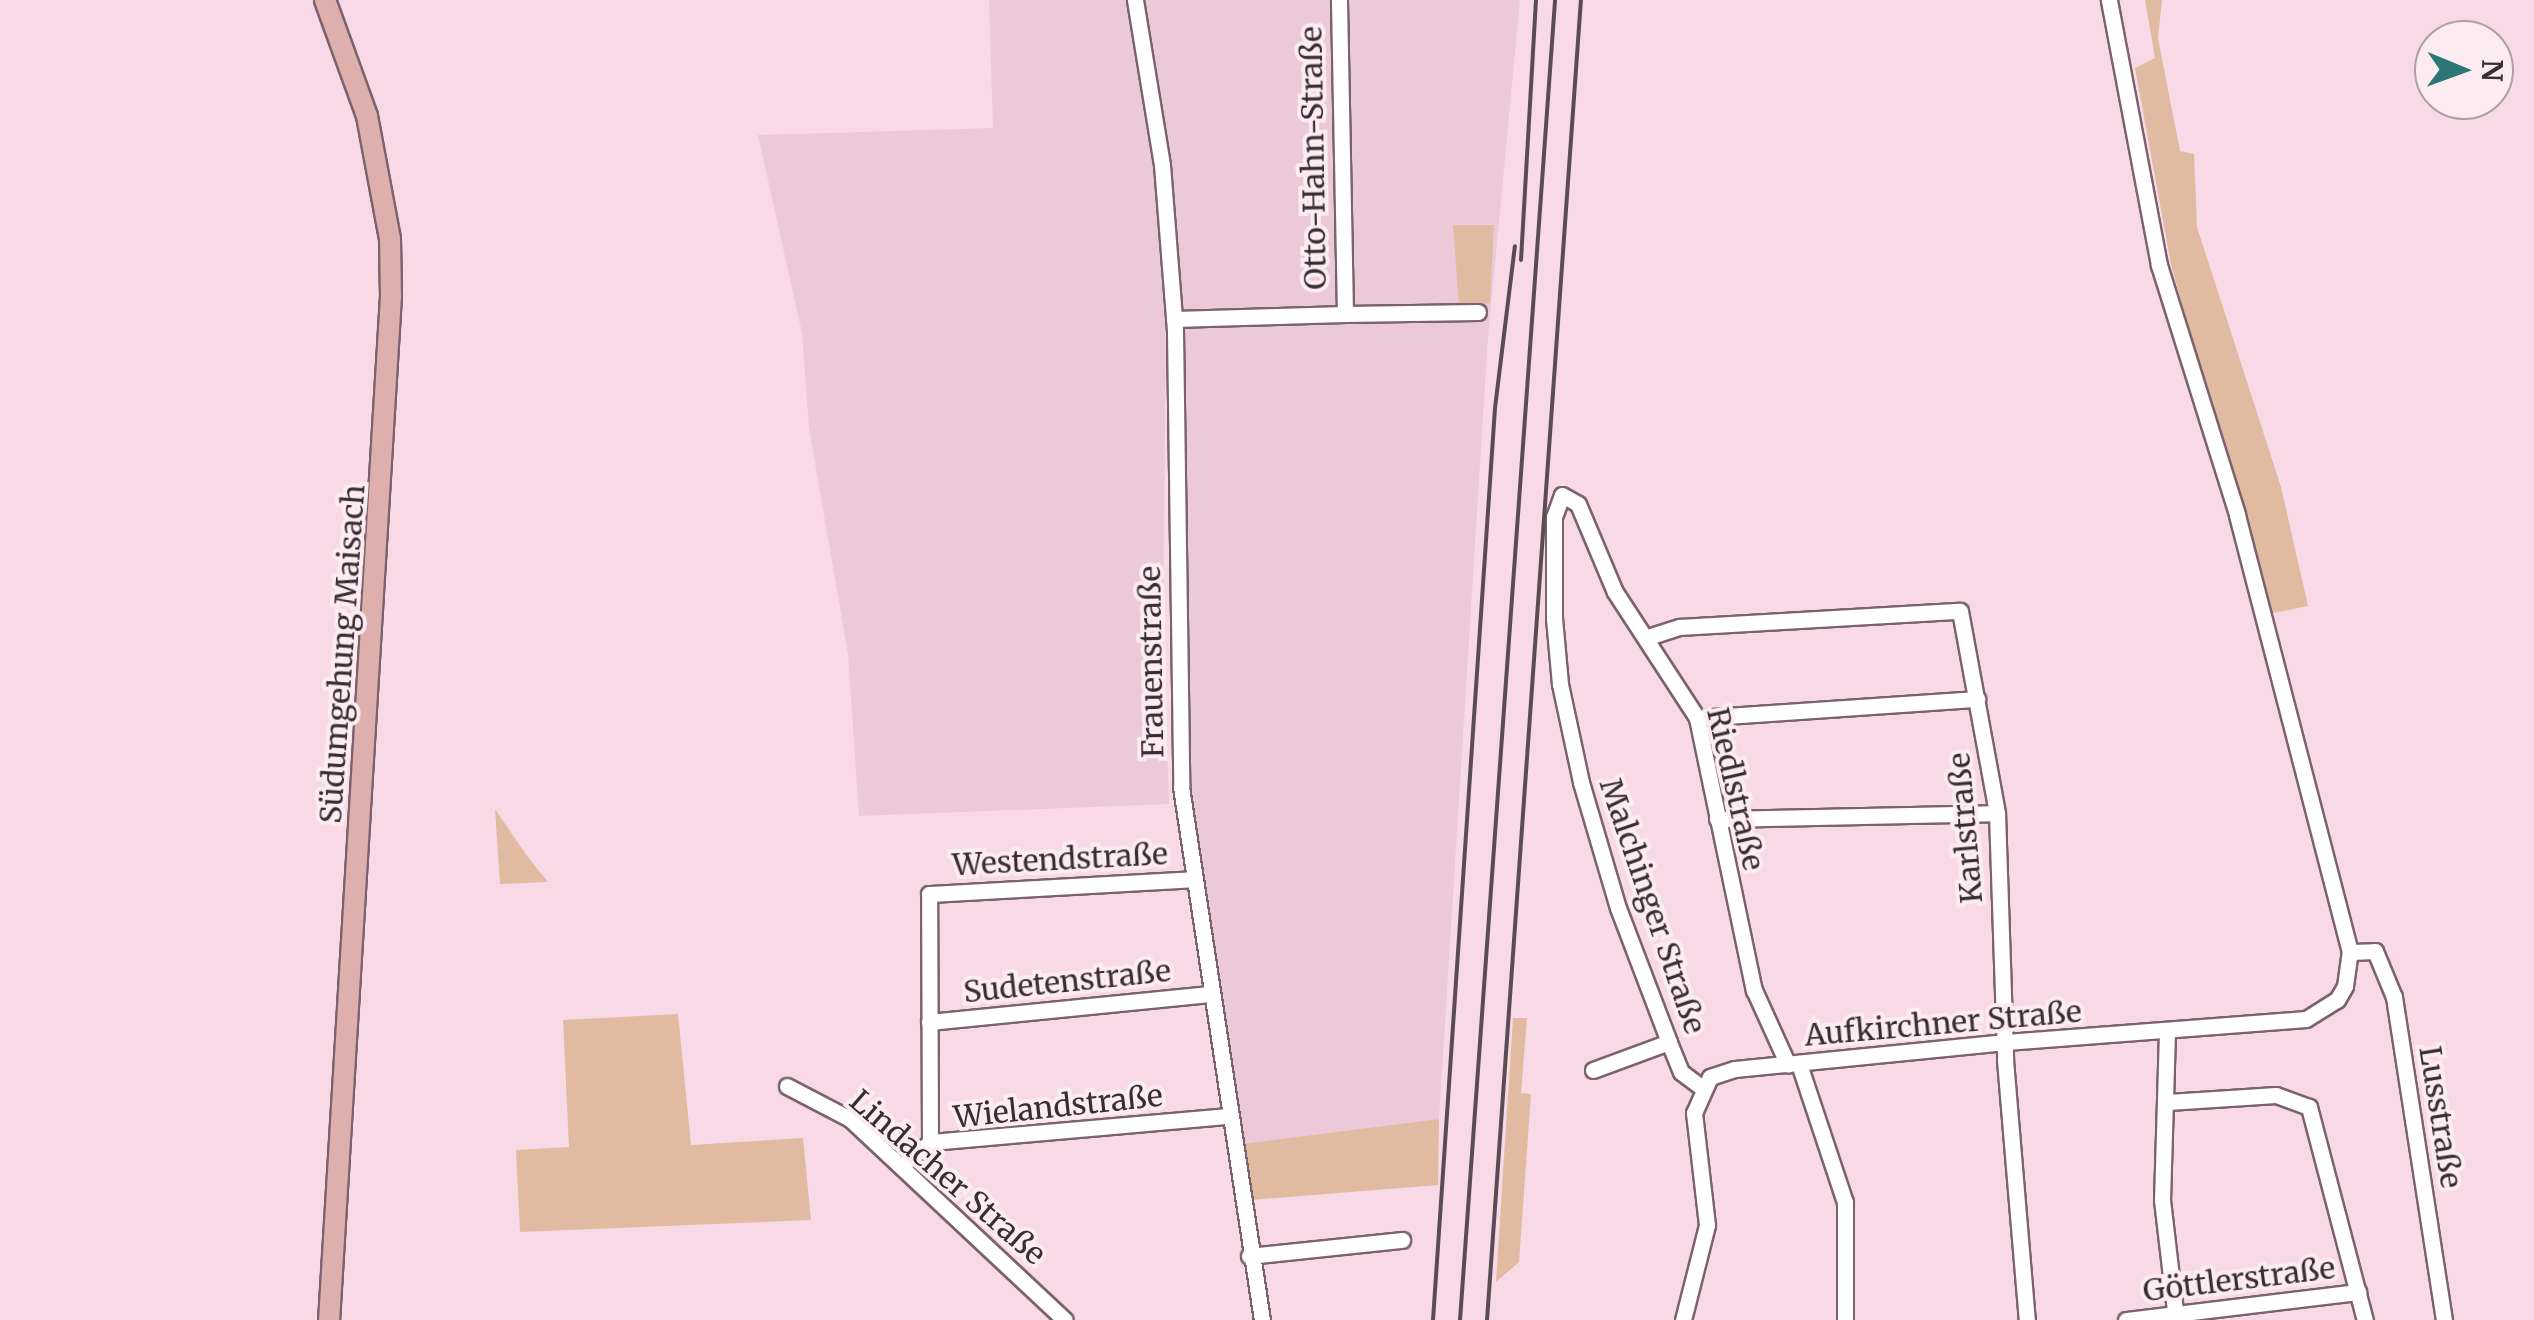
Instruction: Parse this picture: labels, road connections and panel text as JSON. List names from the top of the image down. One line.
{"streets":{"main road":["Südumgehung Maisach"],"street":["Otto-Hahn-Straße","Frauenstraße","Riedlstraße","Karlstraße","Westendstraße","Malchinger Straße","Sudetenstraße","Aufkirchner Straße","Wielandstraße","Lusstraße","Lindacher Straße","Göttlerstraße"]},"crossings":[["Otto-Hahn-Straße","Frauenstraße"],["Frauenstraße","Westendstraße"],["Frauenstraße","Sudetenstraße"],["Frauenstraße","Wielandstraße"],["Riedlstraße","Karlstraße"],["Riedlstraße","Malchinger Straße"],["Riedlstraße","Aufkirchner Straße"],["Karlstraße","Aufkirchner Straße"],["Westendstraße","Sudetenstraße"],["Malchinger Straße","Aufkirchner Straße"],["Aufkirchner Straße","Lusstraße"],["Wielandstraße","Lindacher Straße"]],"north":"right"}
